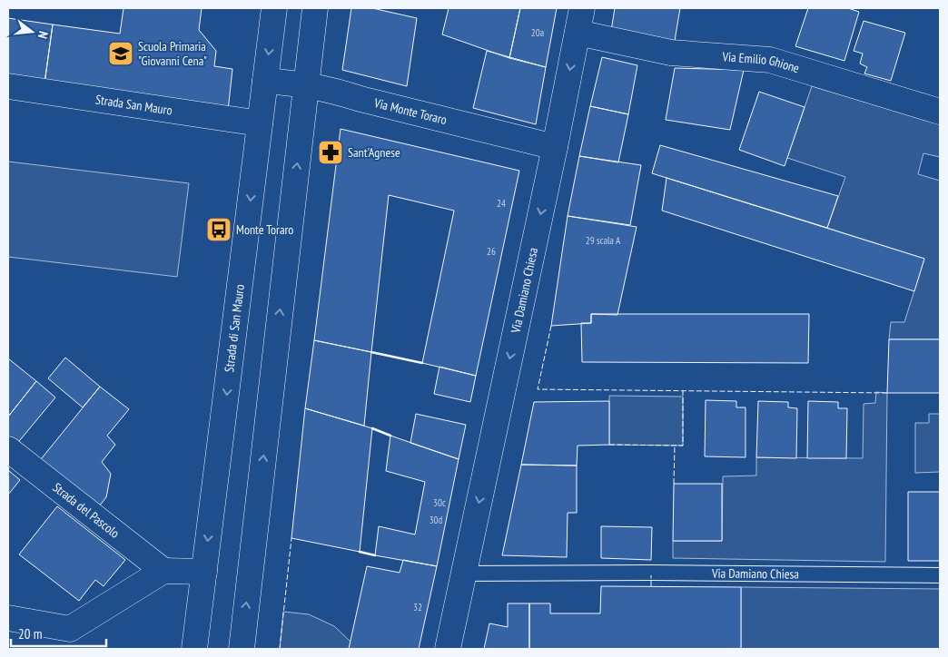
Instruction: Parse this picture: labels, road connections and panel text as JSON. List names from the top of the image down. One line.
{"streets":{"street":["Via Emilio Ghione","Strada San Mauro","Via Monte Toraro","Via Damiano Chiesa","Strada di San Mauro","Strada del Pascolo"]},"crossings":[["Via Emilio Ghione","Via Damiano Chiesa"],["Strada San Mauro","Strada di San Mauro"],["Via Monte Toraro","Via Damiano Chiesa"],["Via Monte Toraro","Strada di San Mauro"]],"one_way":["Via Damiano Chiesa"],"places":{"school or university":["Scuola Primaria \"Giovanni Cena\""],"pharmacy":["Sant'Agnese"],"bus stop":["Monte Toraro"]},"house_numbers":["20a","24","29 scala A","26","30c","30d","32"],"scale_bar":"20 m","north":"right"}
